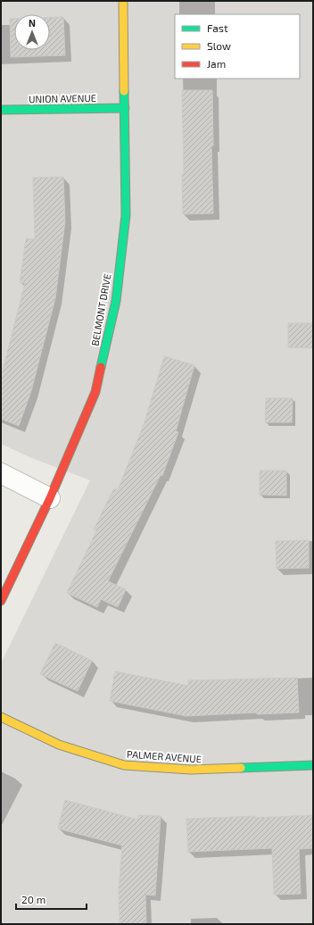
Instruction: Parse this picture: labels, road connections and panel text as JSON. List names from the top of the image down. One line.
{"streets":{"street":["UNION AVENUE","BELMONT DRIVE","PALMER AVENUE"]},"crossings":[["UNION AVENUE","BELMONT DRIVE"]],"legend":["Fast","Slow","Jam"],"scale_bar":"20 m","north":"top"}
